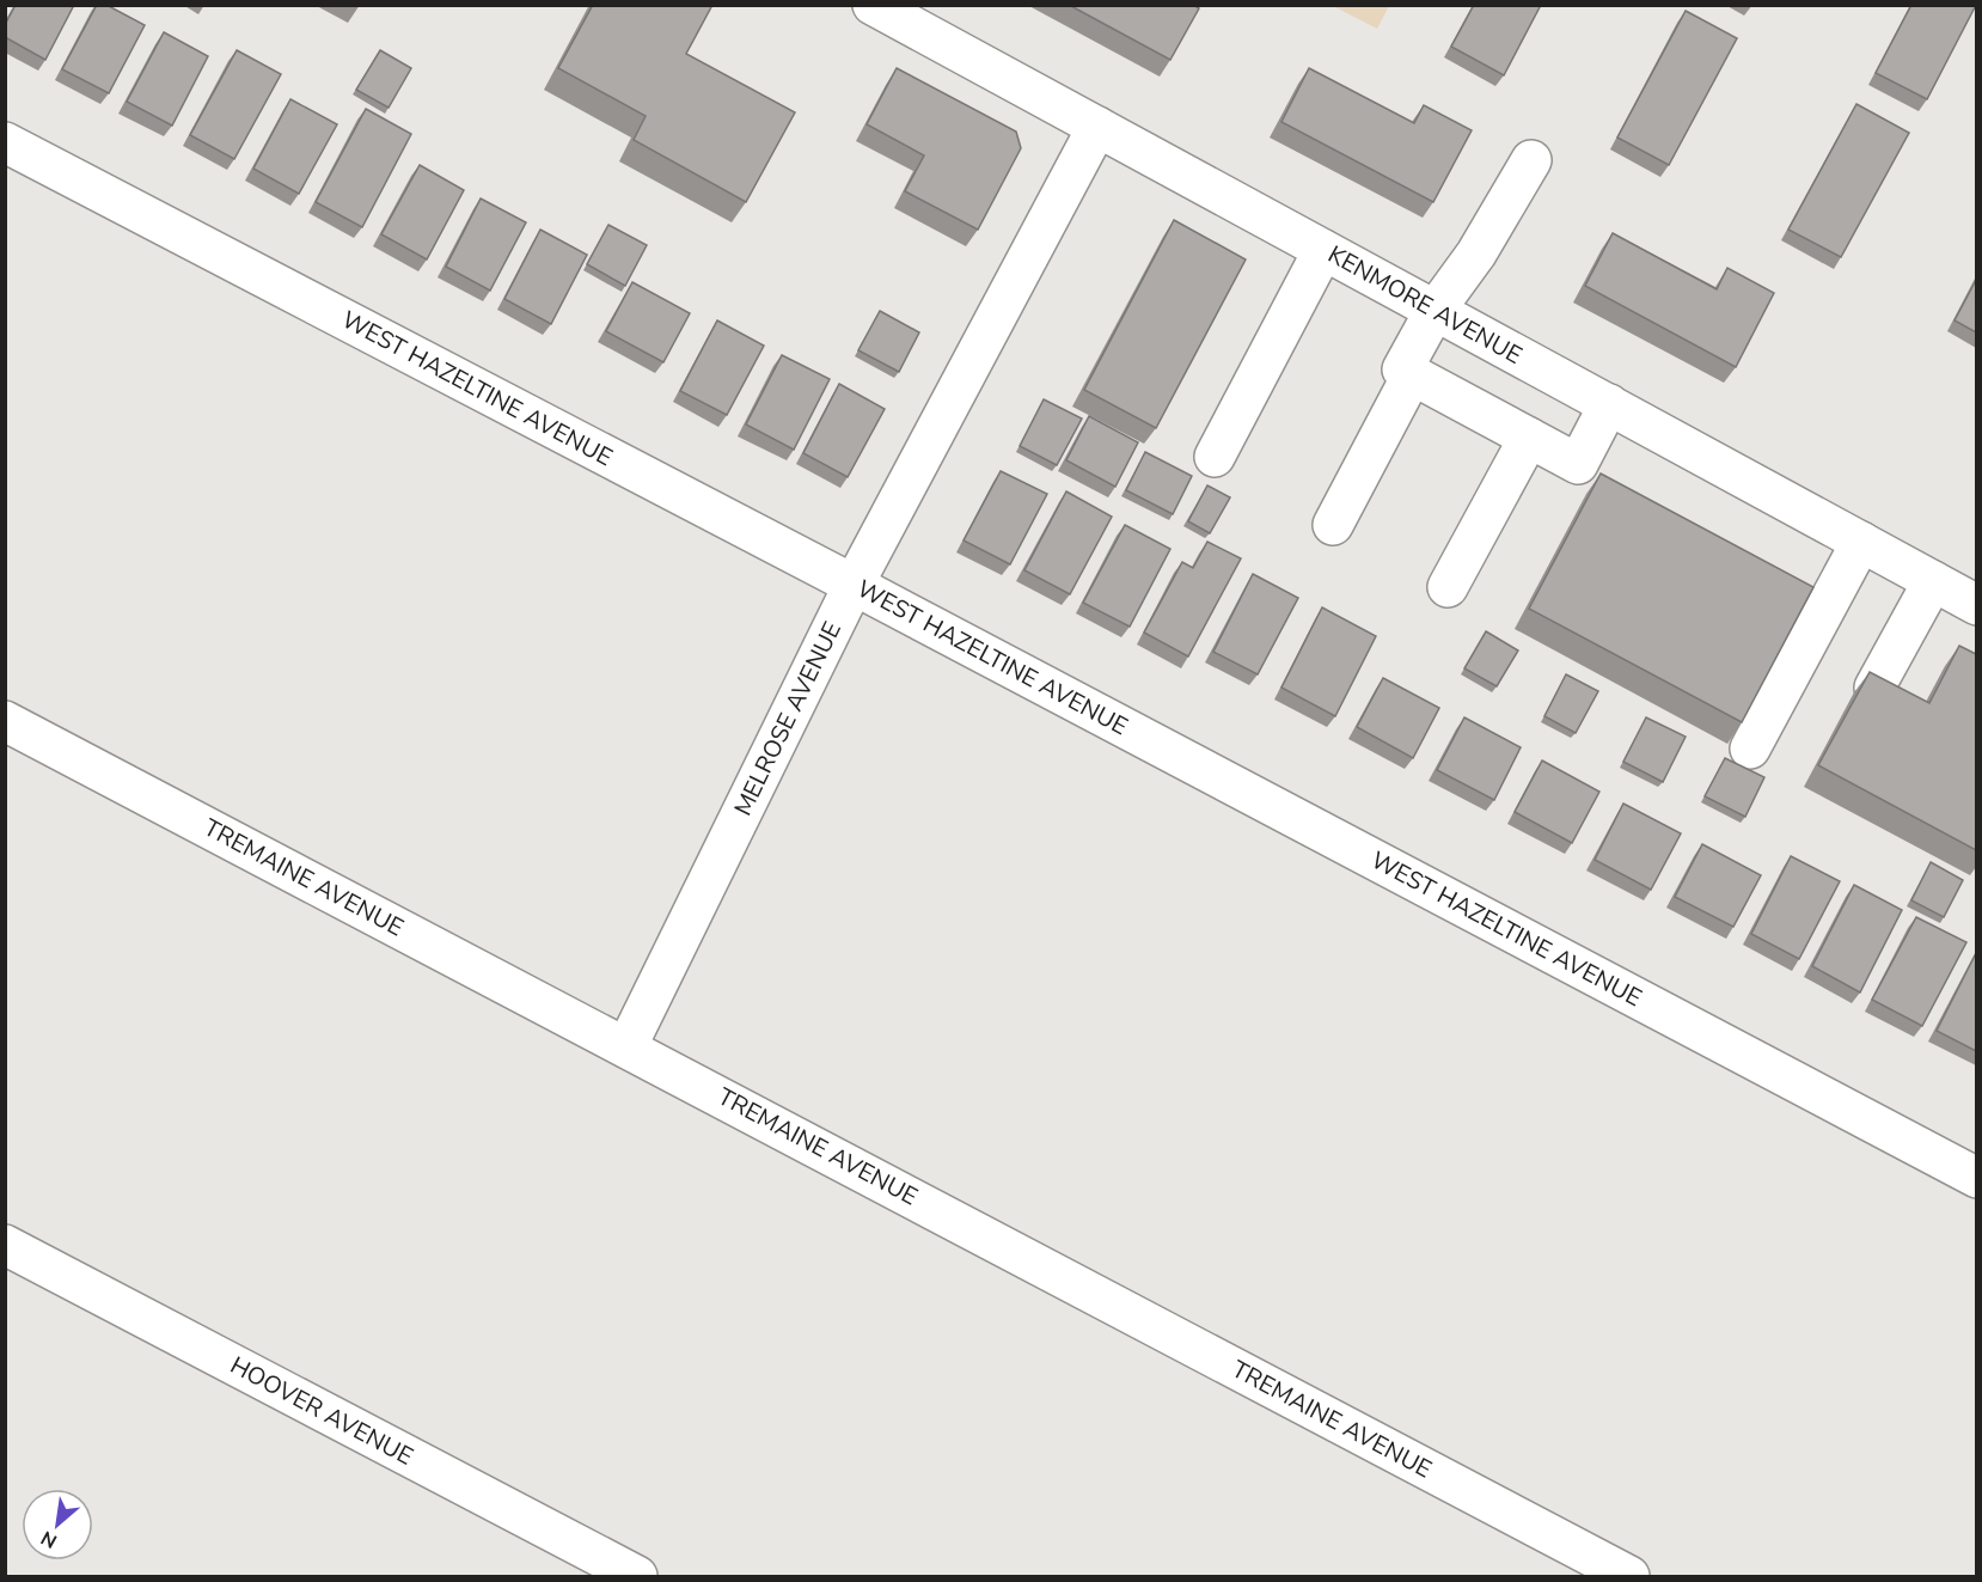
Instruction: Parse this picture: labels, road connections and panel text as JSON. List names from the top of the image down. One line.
{"streets":{"street":["KENMORE AVENUE","WEST HAZELTINE AVENUE","MELROSE AVENUE","TREMAINE AVENUE","HOOVER AVENUE"]},"crossings":[["KENMORE AVENUE","MELROSE AVENUE"],["WEST HAZELTINE AVENUE","MELROSE AVENUE"],["MELROSE AVENUE","TREMAINE AVENUE"]],"north":"bottom left"}
